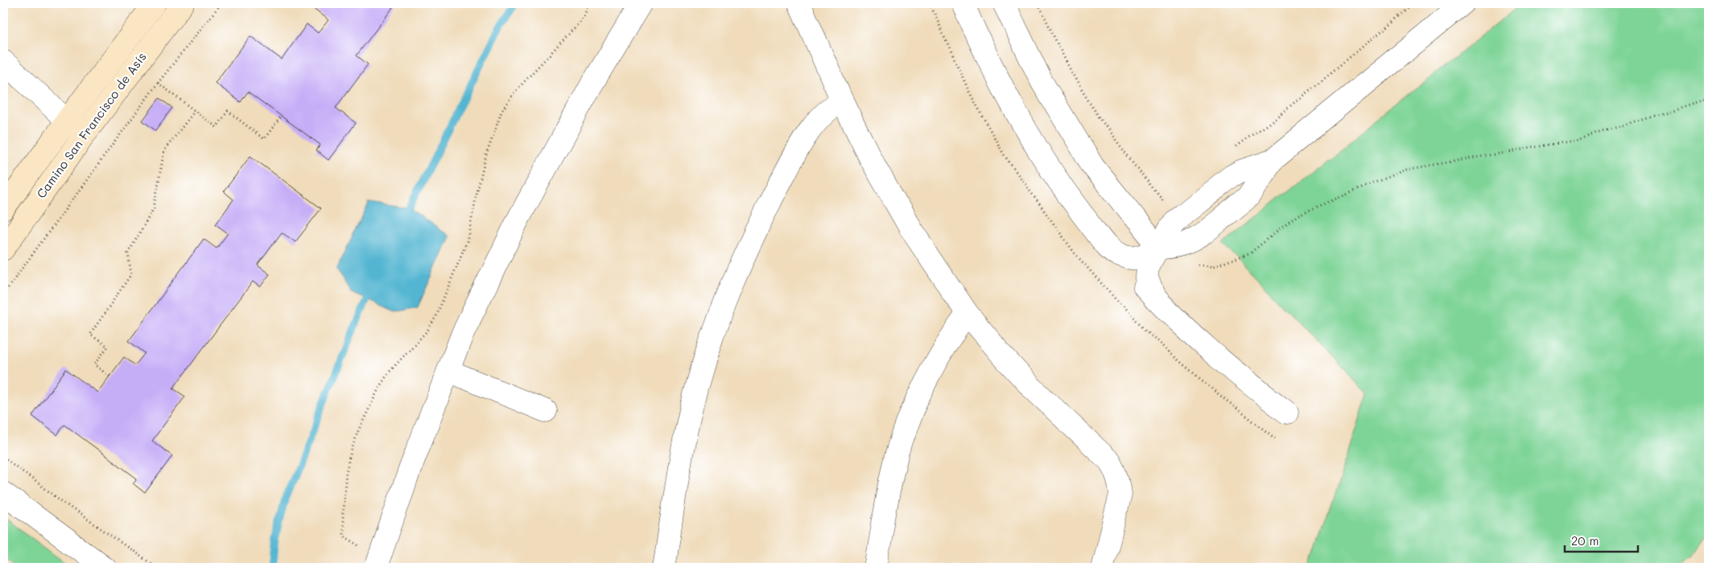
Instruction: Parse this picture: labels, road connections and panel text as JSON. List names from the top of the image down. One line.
{"streets":{"main road":["Camino San Francisco de Asís"]},"scale_bar":"20 m"}
